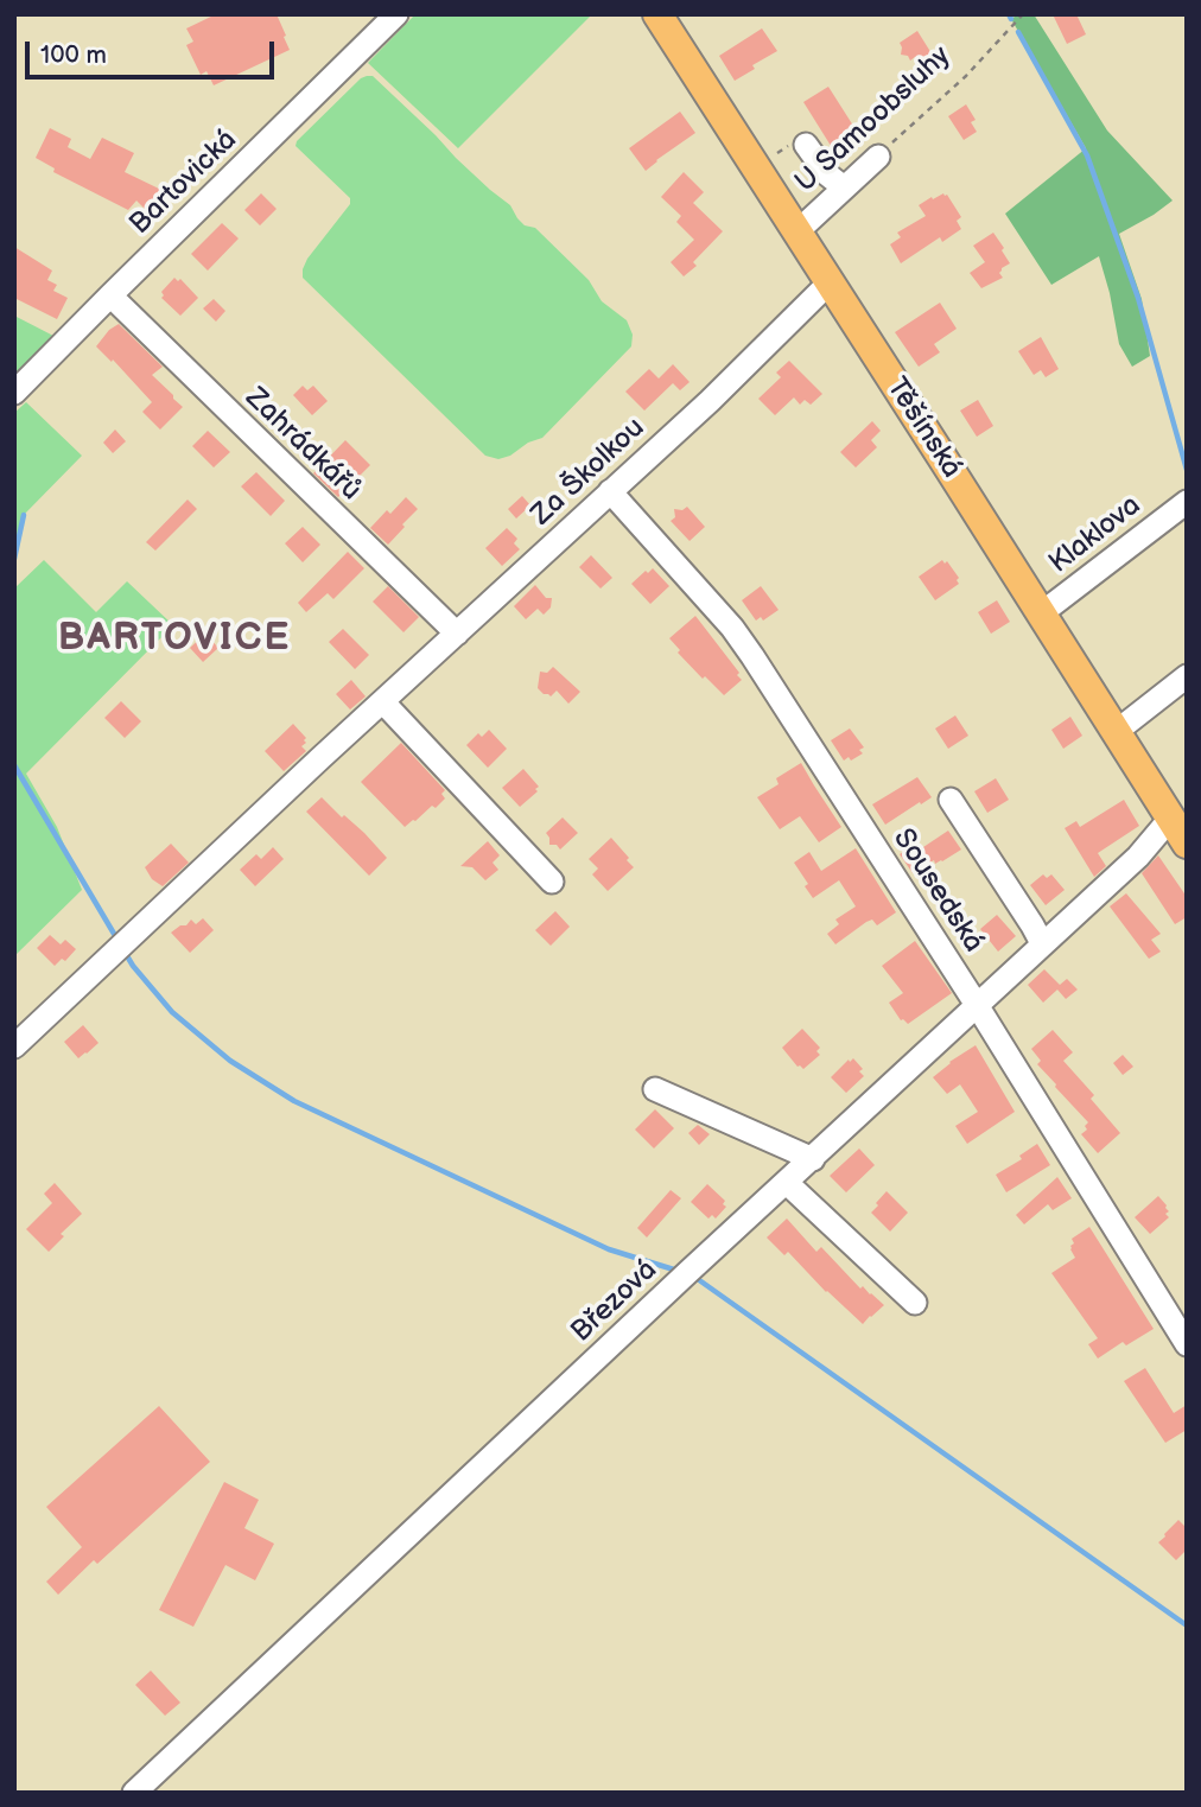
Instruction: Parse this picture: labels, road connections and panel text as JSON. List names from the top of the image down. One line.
{"streets":{"main road":["Těšínská"],"street":["U Samoobsluhy","Bartovická","Zahrádkářů","Za Školkou","Klaklova","Sousedská","Březová"]},"crossings":[["U Samoobsluhy","Těšínská"],["Bartovická","Zahrádkářů"],["Těšínská","Za Školkou"],["Těšínská","Klaklova"],["Těšínská","Březová"],["Zahrádkářů","Za Školkou"],["Za Školkou","Sousedská"],["Sousedská","Březová"]],"districts":["BARTOVICE"],"scale_bar":"100 m"}
